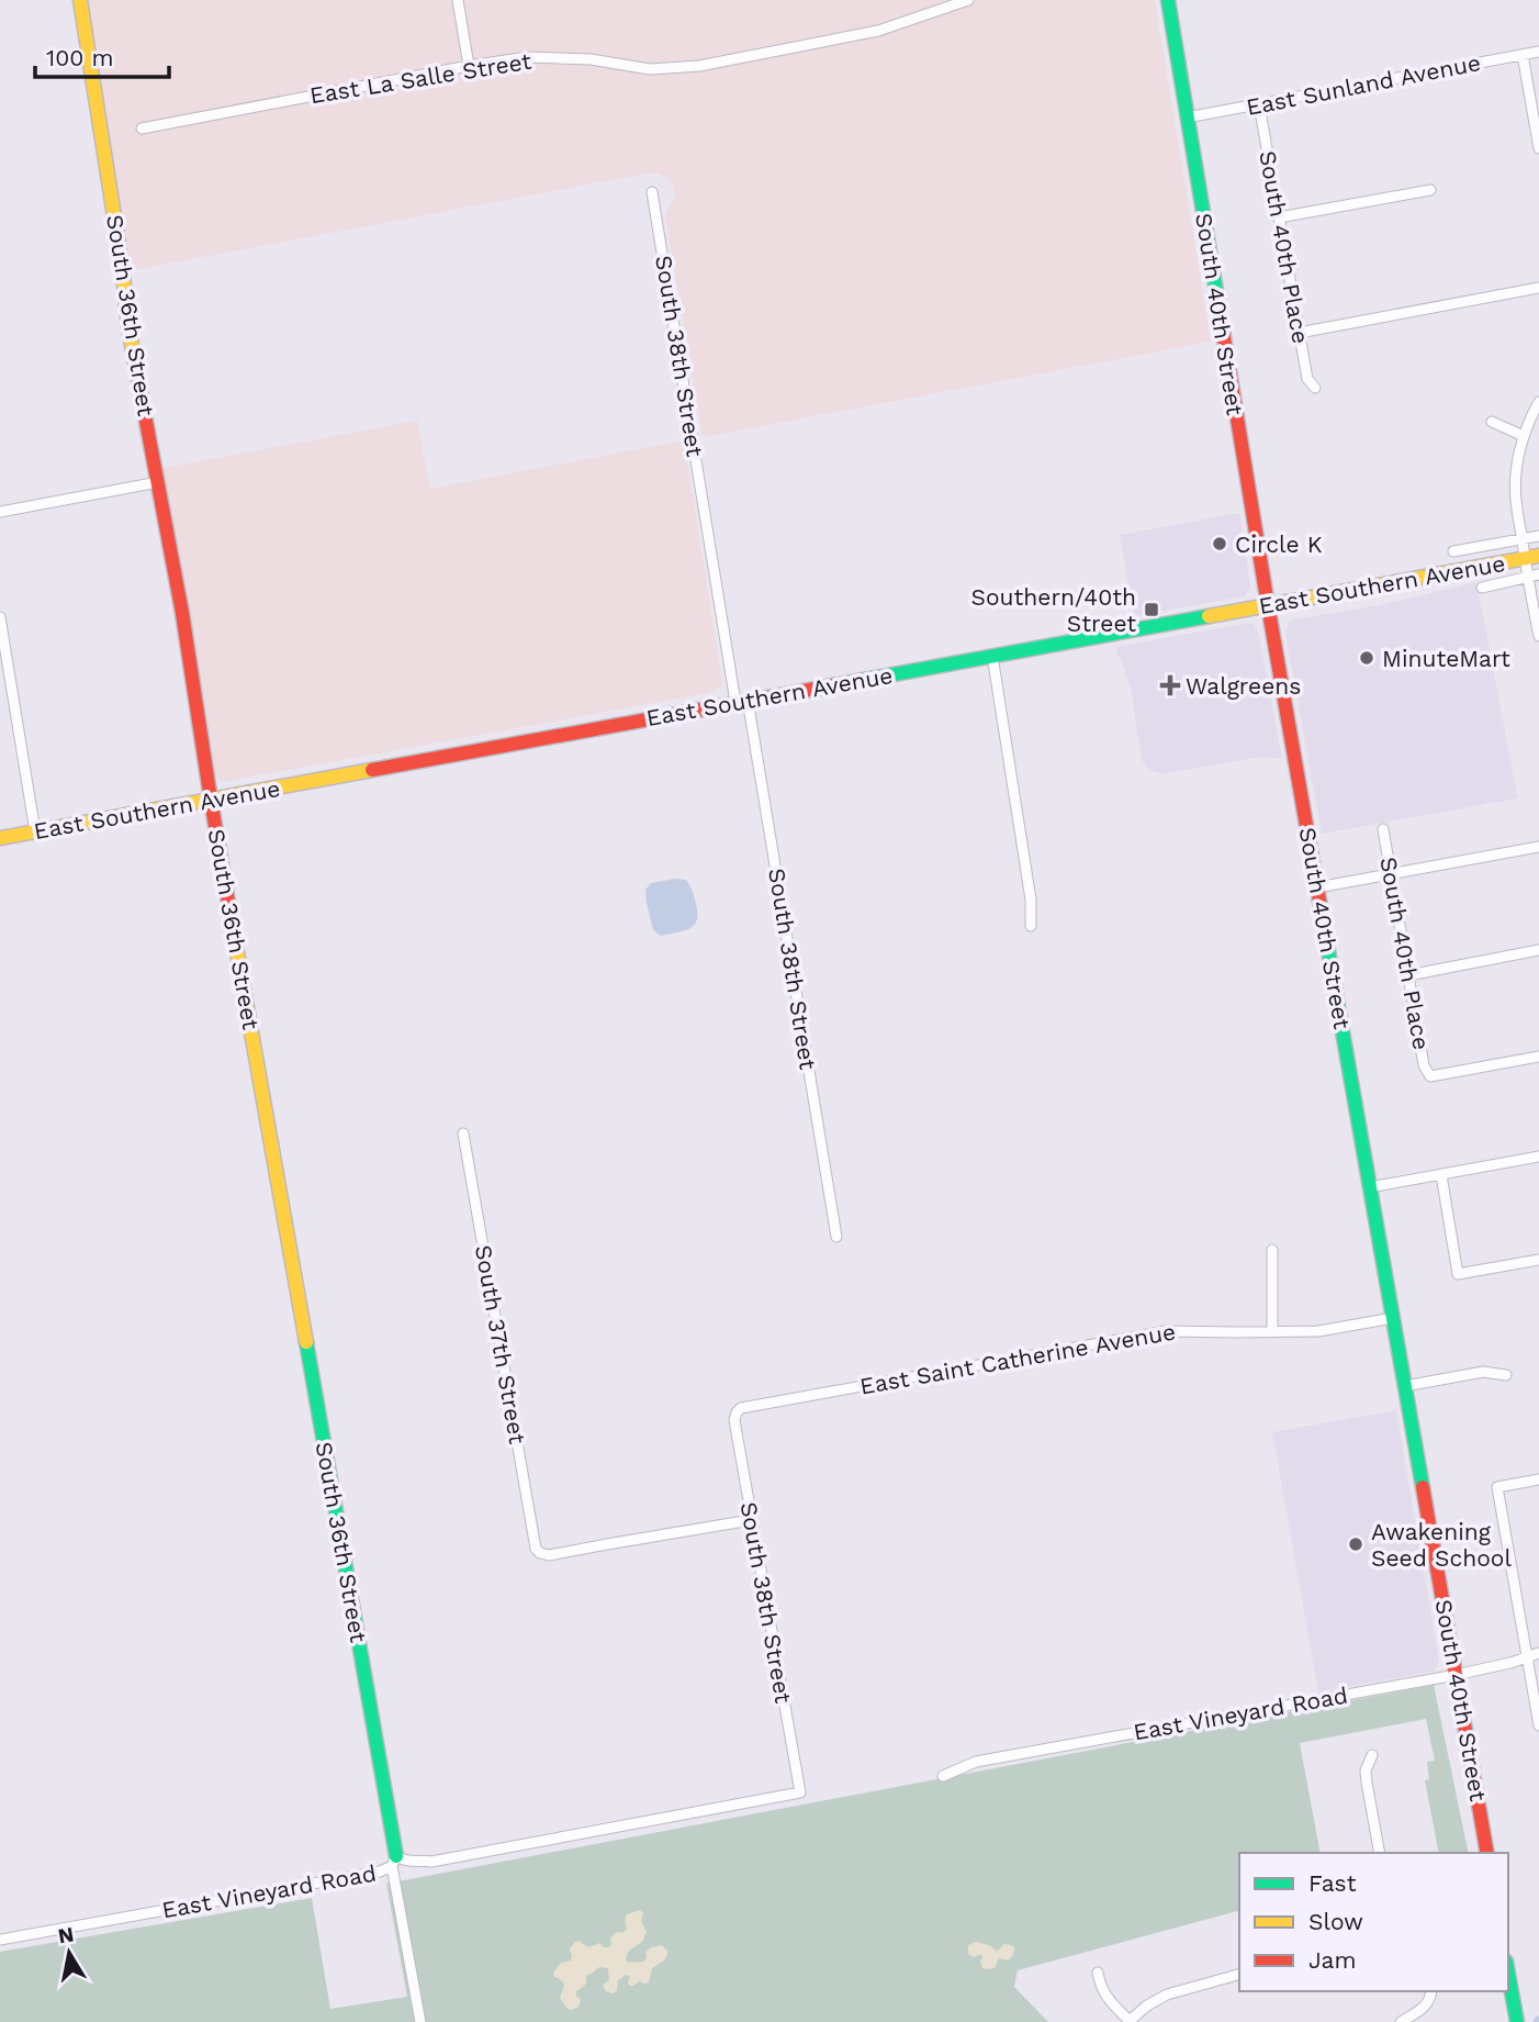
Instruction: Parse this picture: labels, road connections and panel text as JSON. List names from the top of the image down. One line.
{"streets":{"main road":["South 40th Street","South 36th Street","East Southern Avenue"],"street":["East La Salle Street","East Sunland Avenue","South 40th Place","South 38th Street","South 37th Street","East Saint Catherine Avenue","East Vineyard Road"]},"crossings":[["East Sunland Avenue","South 40th Place"],["East Sunland Avenue","South 40th Street"],["South 40th Street","East Southern Avenue"],["South 40th Street","East Saint Catherine Avenue"],["South 40th Street","East Vineyard Road"],["South 36th Street","East Southern Avenue"],["South 36th Street","East Vineyard Road"],["South 38th Street","East Southern Avenue"],["South 38th Street","South 37th Street"],["South 38th Street","East Saint Catherine Avenue"],["South 38th Street","East Vineyard Road"]],"places":{"other":["Circle K","MinuteMart","Awakening Seed School"],"transit":["Southern/40th Street"],"health":["Walgreens"]},"legend":["Fast","Slow","Jam"],"scale_bar":"100 m","north":"top"}
